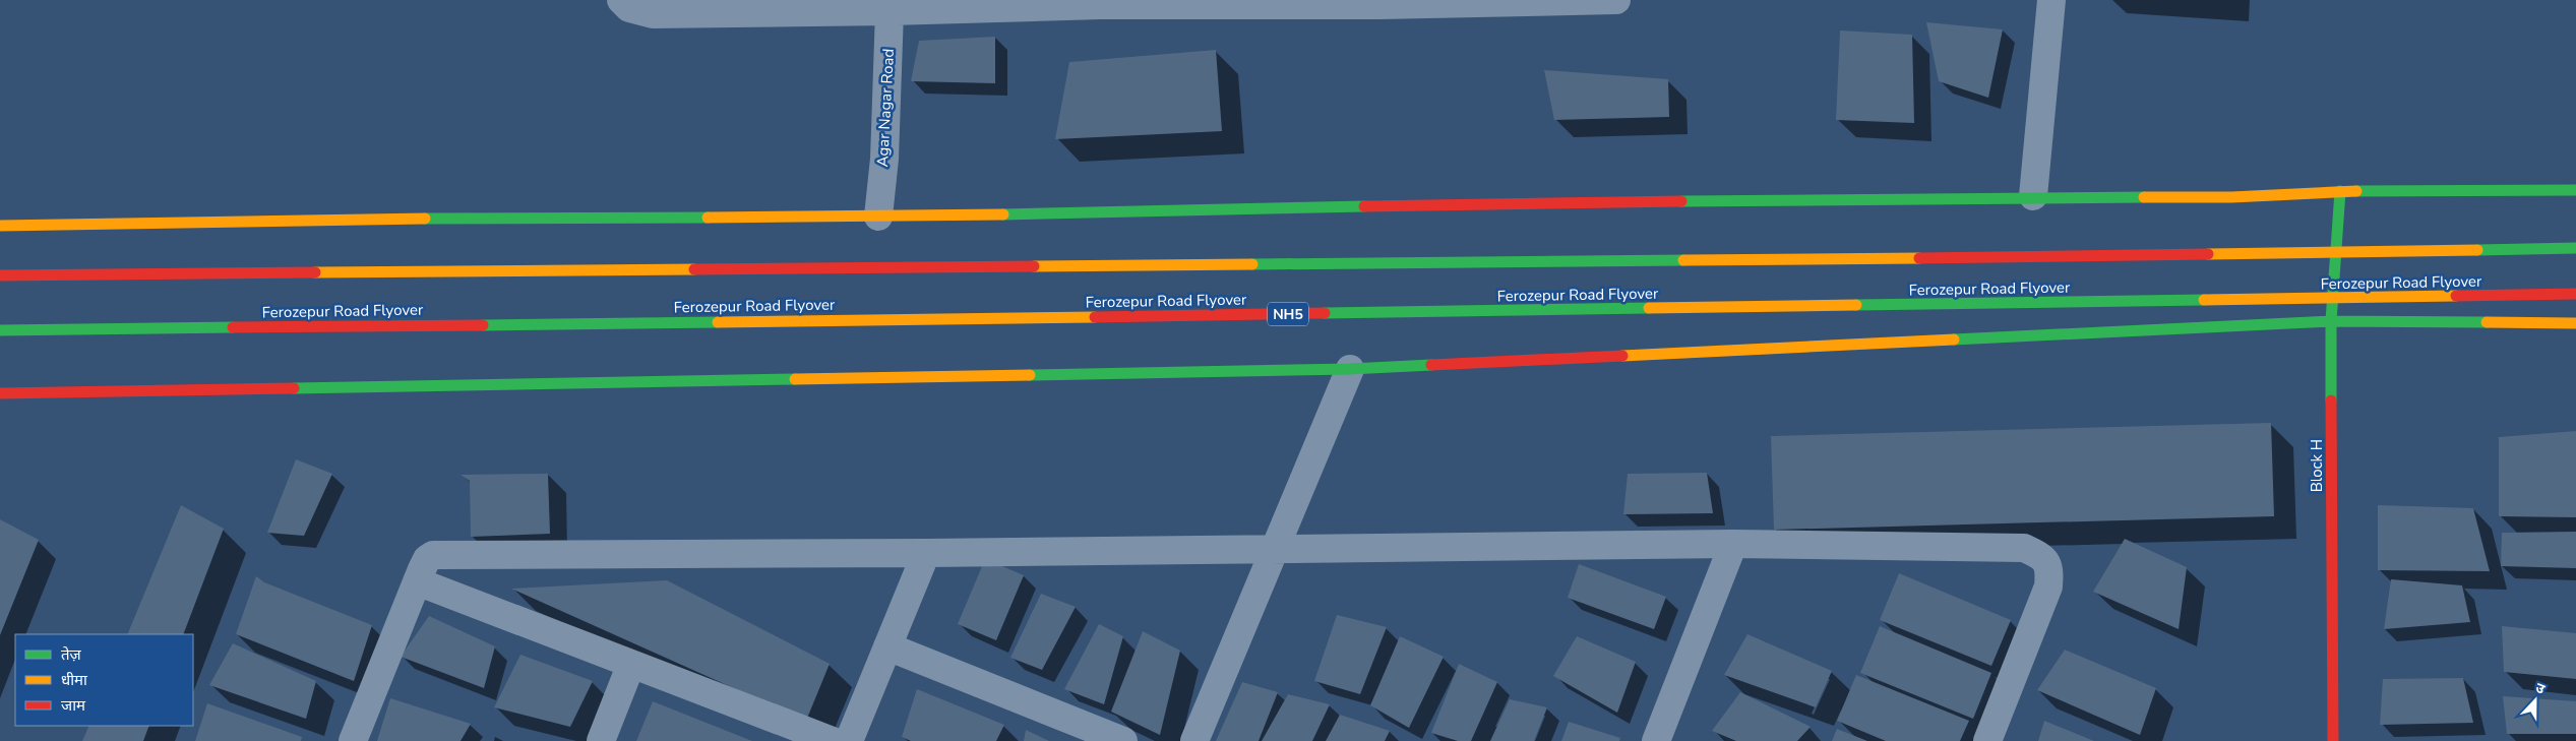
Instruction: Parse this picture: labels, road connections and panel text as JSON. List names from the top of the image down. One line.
{"streets":{"main road":["Ferozepur Road Flyover","NH5","Block H"],"street":["Agar Nagar Road"]},"legend":["तेज़","धीमा","जाम"],"north":"top"}
